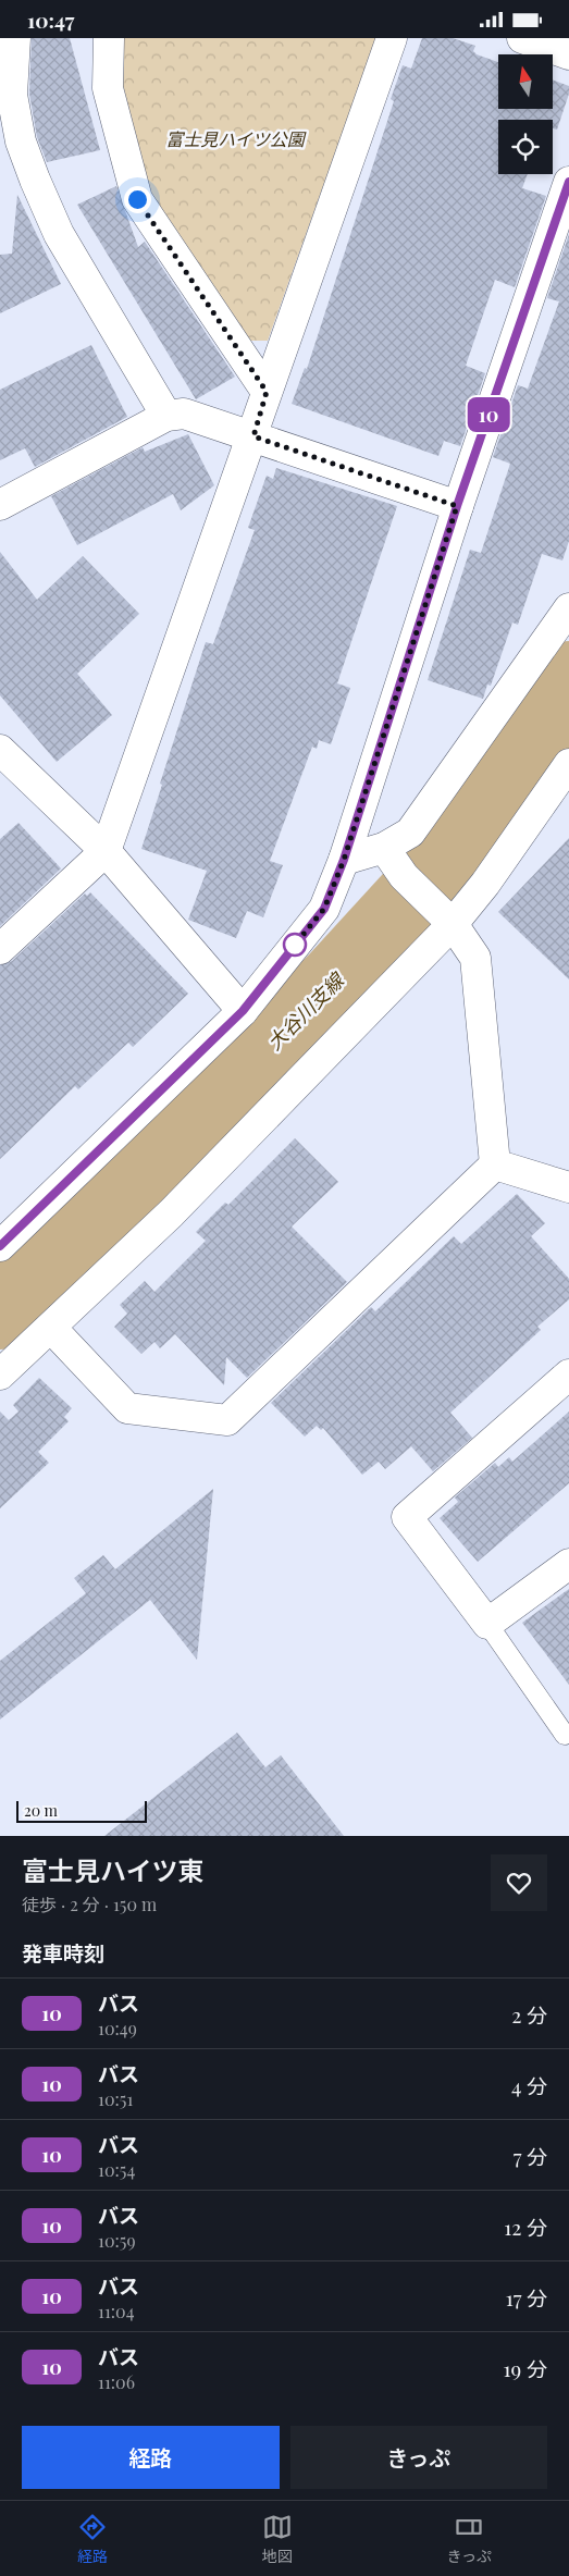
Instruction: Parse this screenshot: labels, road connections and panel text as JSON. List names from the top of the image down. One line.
{"water":["大谷川支線"],"parks":["富士見ハイツ公園"],"lines":["bus line 10"],"scale_bar":"20 m","north":"top","page":{"status":"10:47","on_map":"10","scale":"20 m","heading":[["富士見ハイツ東","徒歩 · 2 分 · 150 m"],"発車時刻"],"list":[{"mark":"10","name":"バス","note":"10:49","value":"2 分"},{"mark":"10","name":"バス","note":"10:51","value":"4 分"},{"mark":"10","name":"バス","note":"10:54","value":"7 分"},{"mark":"10","name":"バス","note":"10:59","value":"12 分"},{"mark":"10","name":"バス","note":"11:04","value":"17 分"},{"mark":"10","name":"バス","note":"11:06","value":"19 分"}],"buttons":["経路","きっぷ"],"tabs":["経路","地図","きっぷ"]}}
